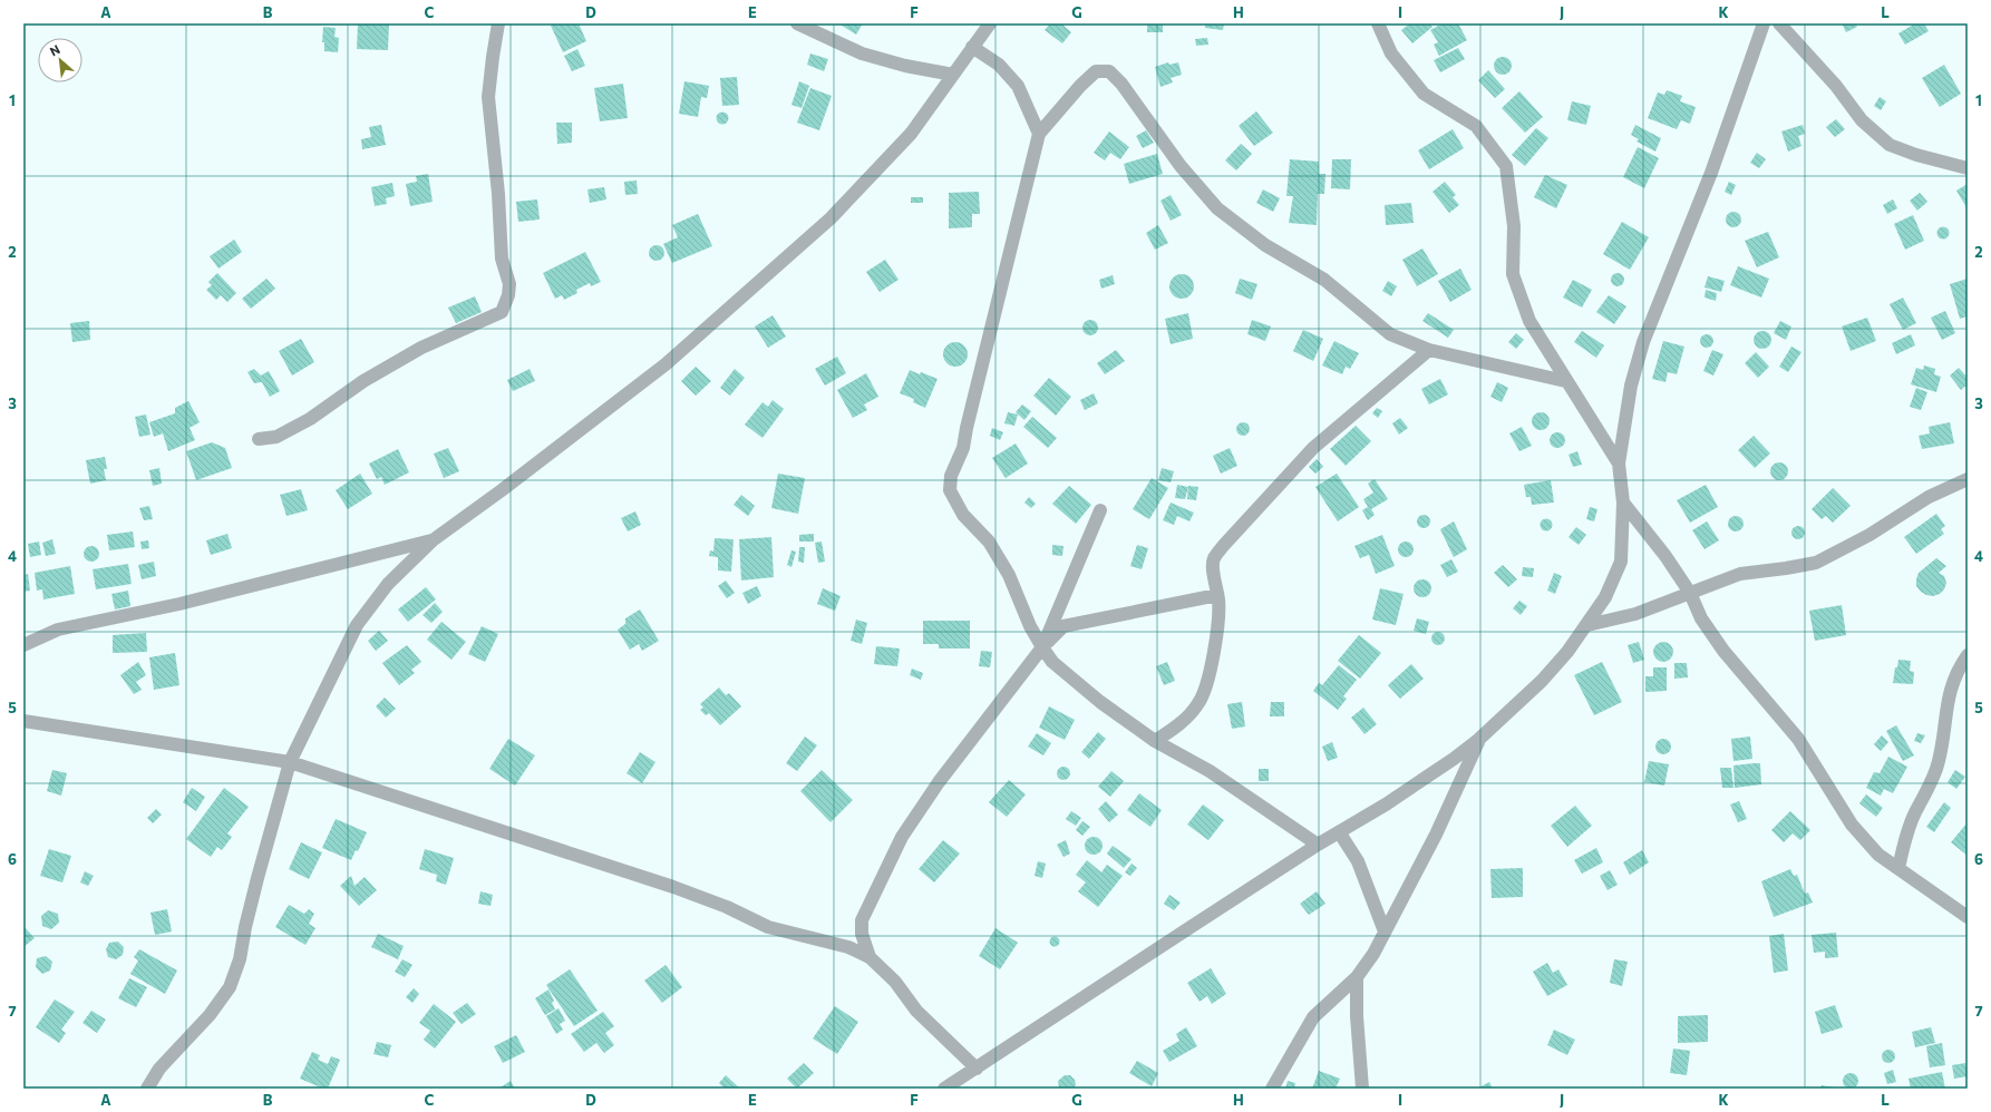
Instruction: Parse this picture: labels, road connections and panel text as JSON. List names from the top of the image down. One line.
{"north":"top left","grid":{"columns":["A","B","C","D","E","F","G","H","I","J","K","L"],"rows":["1","2","3","4","5","6","7"]}}
